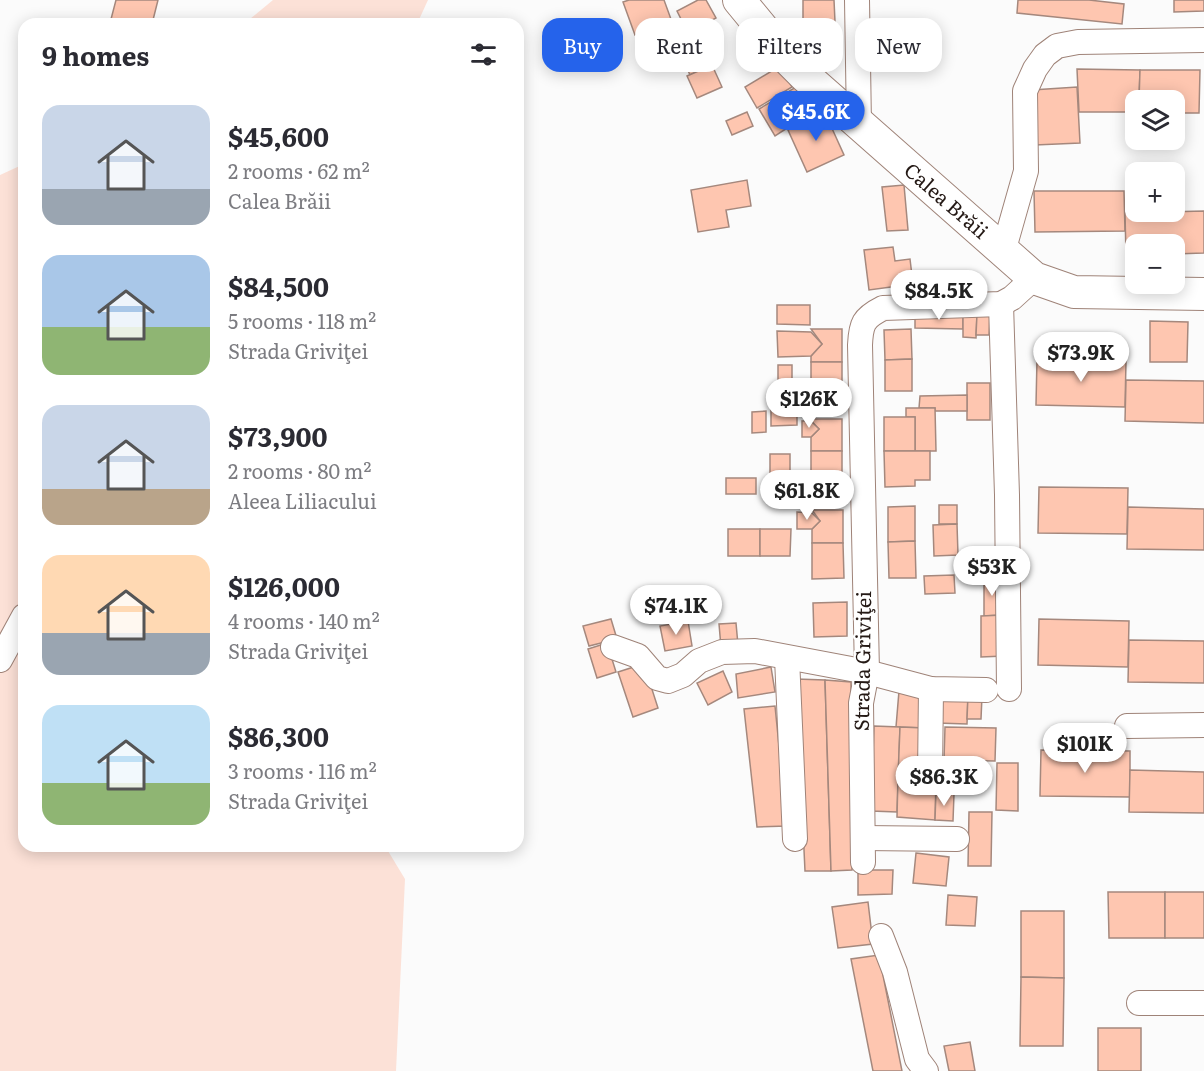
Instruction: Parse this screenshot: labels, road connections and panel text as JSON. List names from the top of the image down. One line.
{"streets":{"main road":["Calea Brăii"],"street":["Strada Griviţei"]},"page":{"chip":["Buy","Rent","Filters","New"],"heading":"9 homes","map_buttons":["+","−"],"list":[{"name":"$45,600","note":"2 rooms · 62 m² · Calea Brăii"},{"name":"$84,500","note":"5 rooms · 118 m² · Strada Griviţei"},{"name":"$73,900","note":"2 rooms · 80 m² · Aleea Liliacului"},{"name":"$126,000","note":"4 rooms · 140 m² · Strada Griviţei"},{"name":"$86,300","note":"3 rooms · 116 m² · Strada Griviţei"}],"price":["$45.6K","$84.5K","$73.9K","$126K","$61.8K","$53K","$74.1K","$101K","$86.3K"]}}
